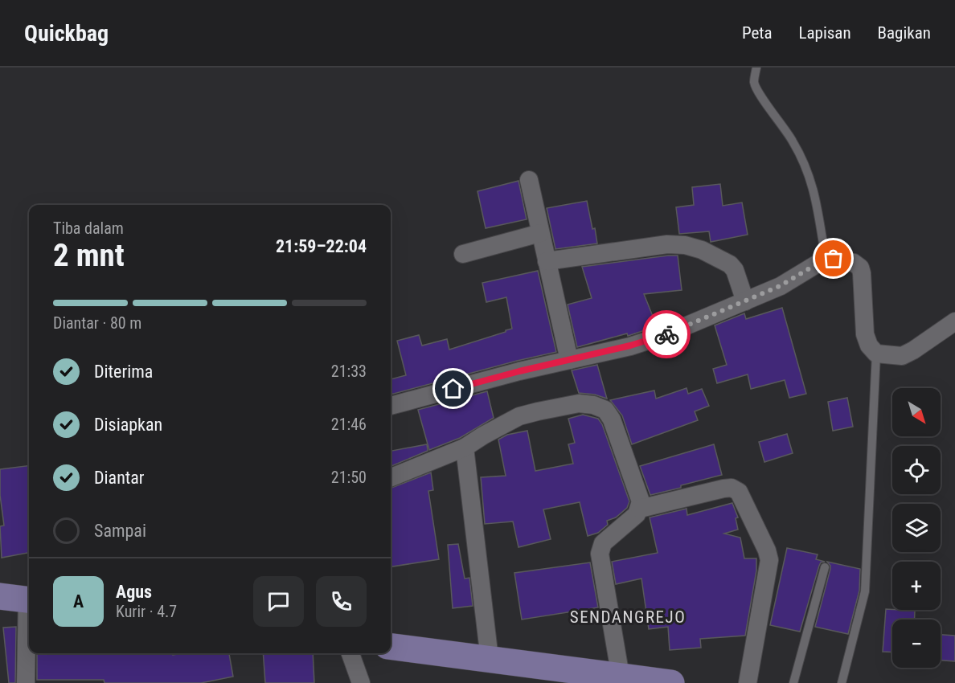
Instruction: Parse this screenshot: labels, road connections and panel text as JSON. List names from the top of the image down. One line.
{"districts":["SENDANGREJO"],"north":"bottom right","page":{"header":"Quickbag","nav":["Peta","Lapisan","Bagikan"],"heading":["2 mnt","Tiba dalam","21:59–22:04"],"panel":["Agus","Kurir · 4.7"],"bar":"Diantar · 80 m","list":[["Diterima","21:33"],["Disiapkan","21:46"],["Diantar","21:50"],"Sampai"],"map_buttons":["+","−"],"round":"A"}}
